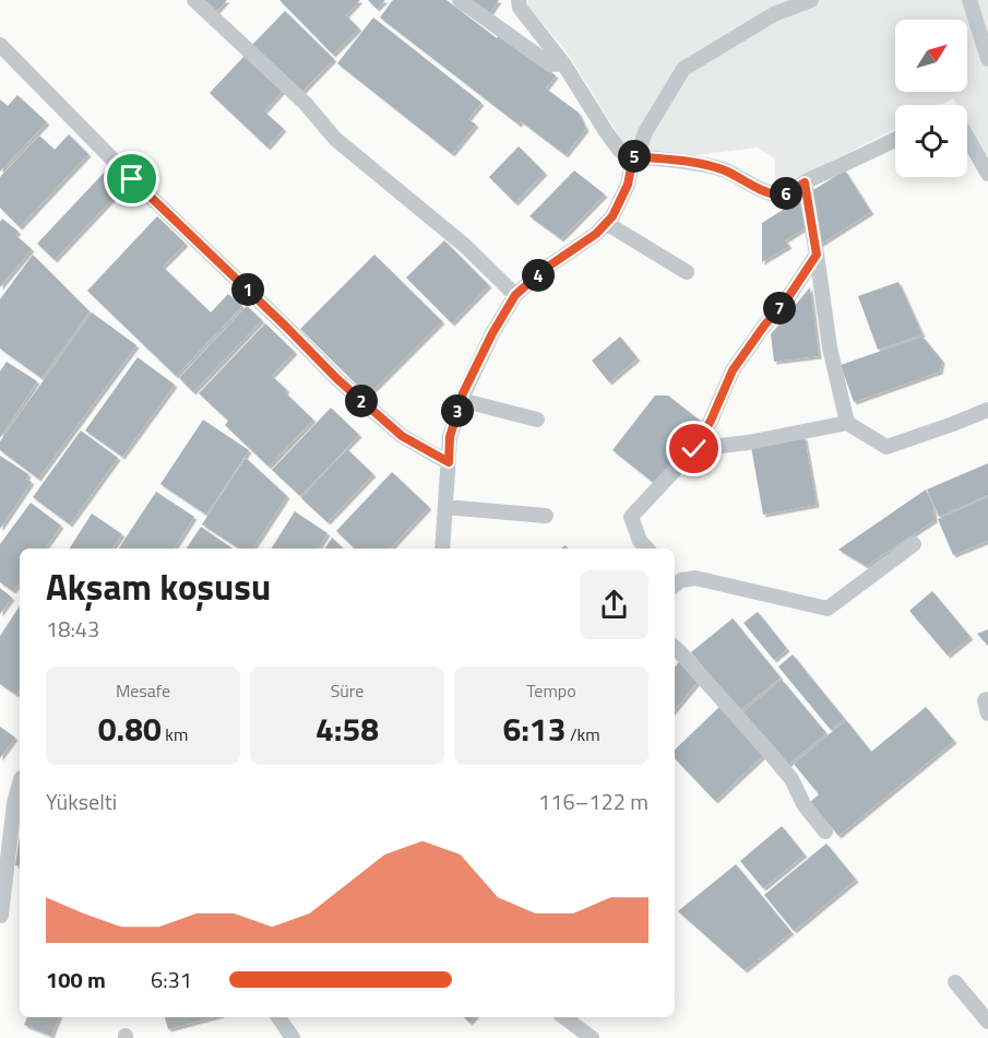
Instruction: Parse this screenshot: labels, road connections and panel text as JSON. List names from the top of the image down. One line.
{"north":"top right","page":{"pins":["5","6","4","1","7","2","3"],"heading":["Akşam koşusu","18:43"],"stats":[["Mesafe","0.80 km"],["Süre","4:58"],["Tempo","6:13 /km"]],"chart":["Yükselti","116–122 m"],"list":[{"name":"100 m","note":"6:31"}]}}
